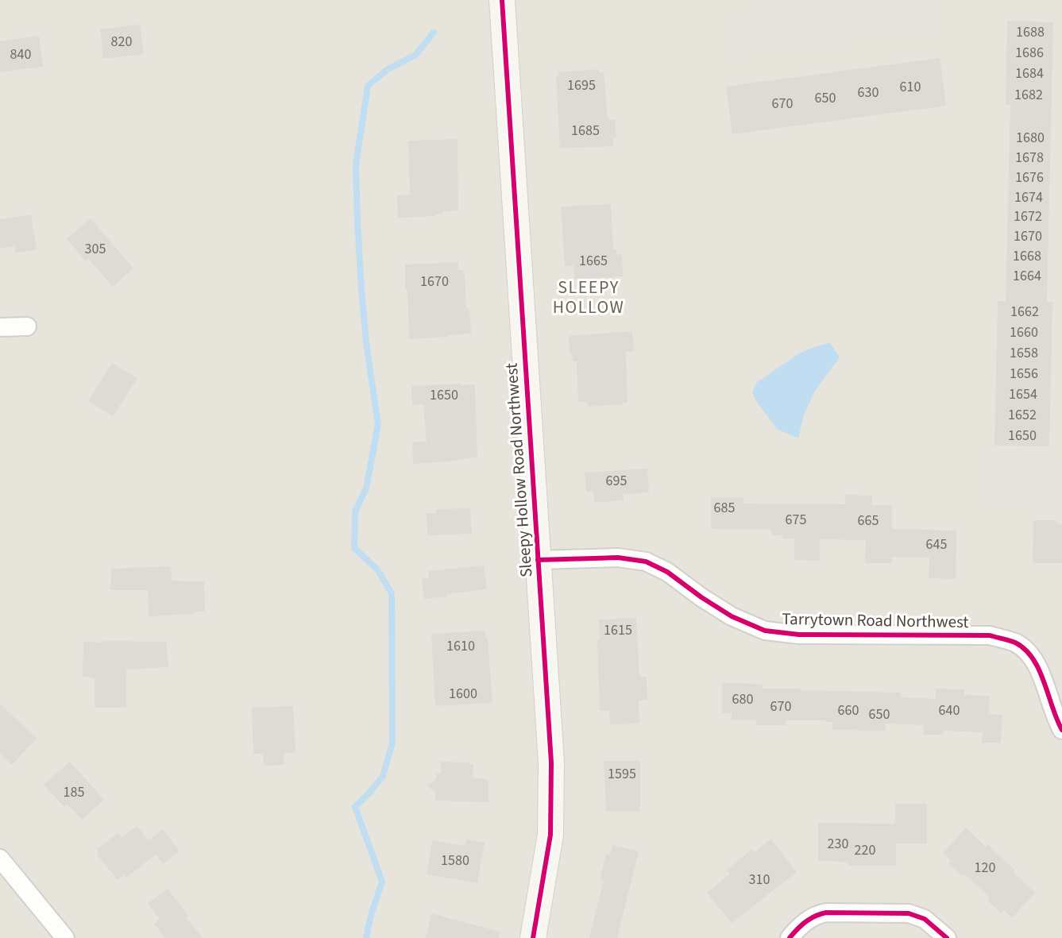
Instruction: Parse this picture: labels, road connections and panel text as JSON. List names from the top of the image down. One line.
{"streets":{"street":["Sleepy Hollow Road Northwest","Tarrytown Road Northwest"]},"crossings":[["Sleepy Hollow Road Northwest","Tarrytown Road Northwest"]],"districts":["SLEEPY HOLLOW"],"house_numbers":["1688","820","1686","840","1684","1695","610","630","1682","650","670","1685","1680","1678","1676","1674","1672","1670","305","1668","1665","1664","1670","1662","1660","1658","1656","1654","1650","1652","1650","695","685","675","665","645","1615","1610","1600","680","670","660","640","650","1595","185","230","220","1580","120","310"]}
